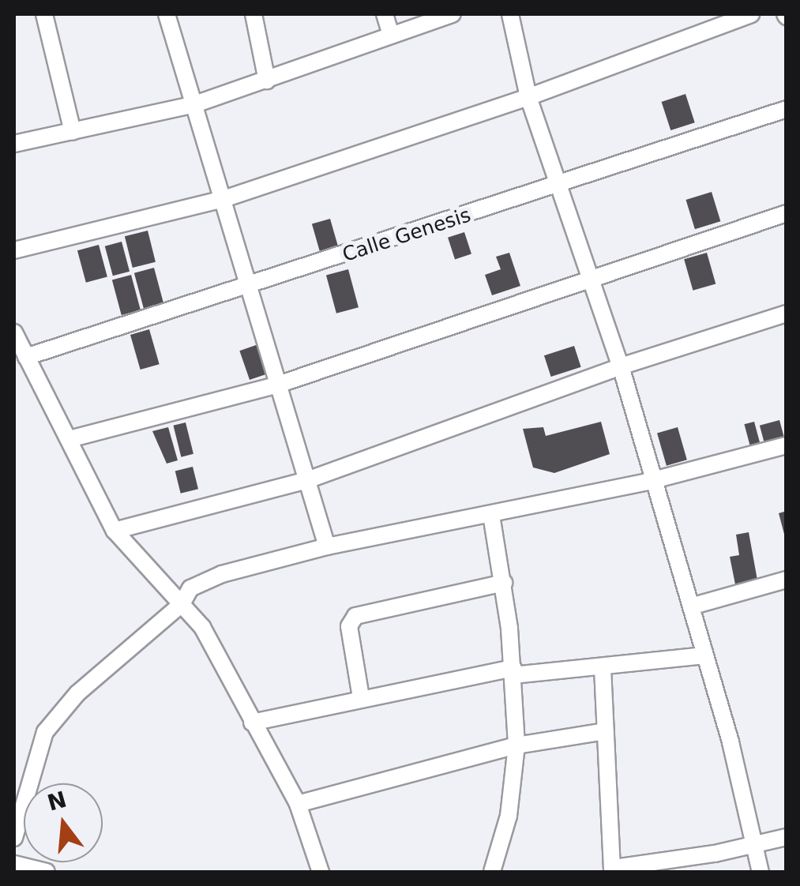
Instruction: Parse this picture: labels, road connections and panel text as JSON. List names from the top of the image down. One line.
{"streets":{"street":["Calle Genesis"]},"north":"top"}
